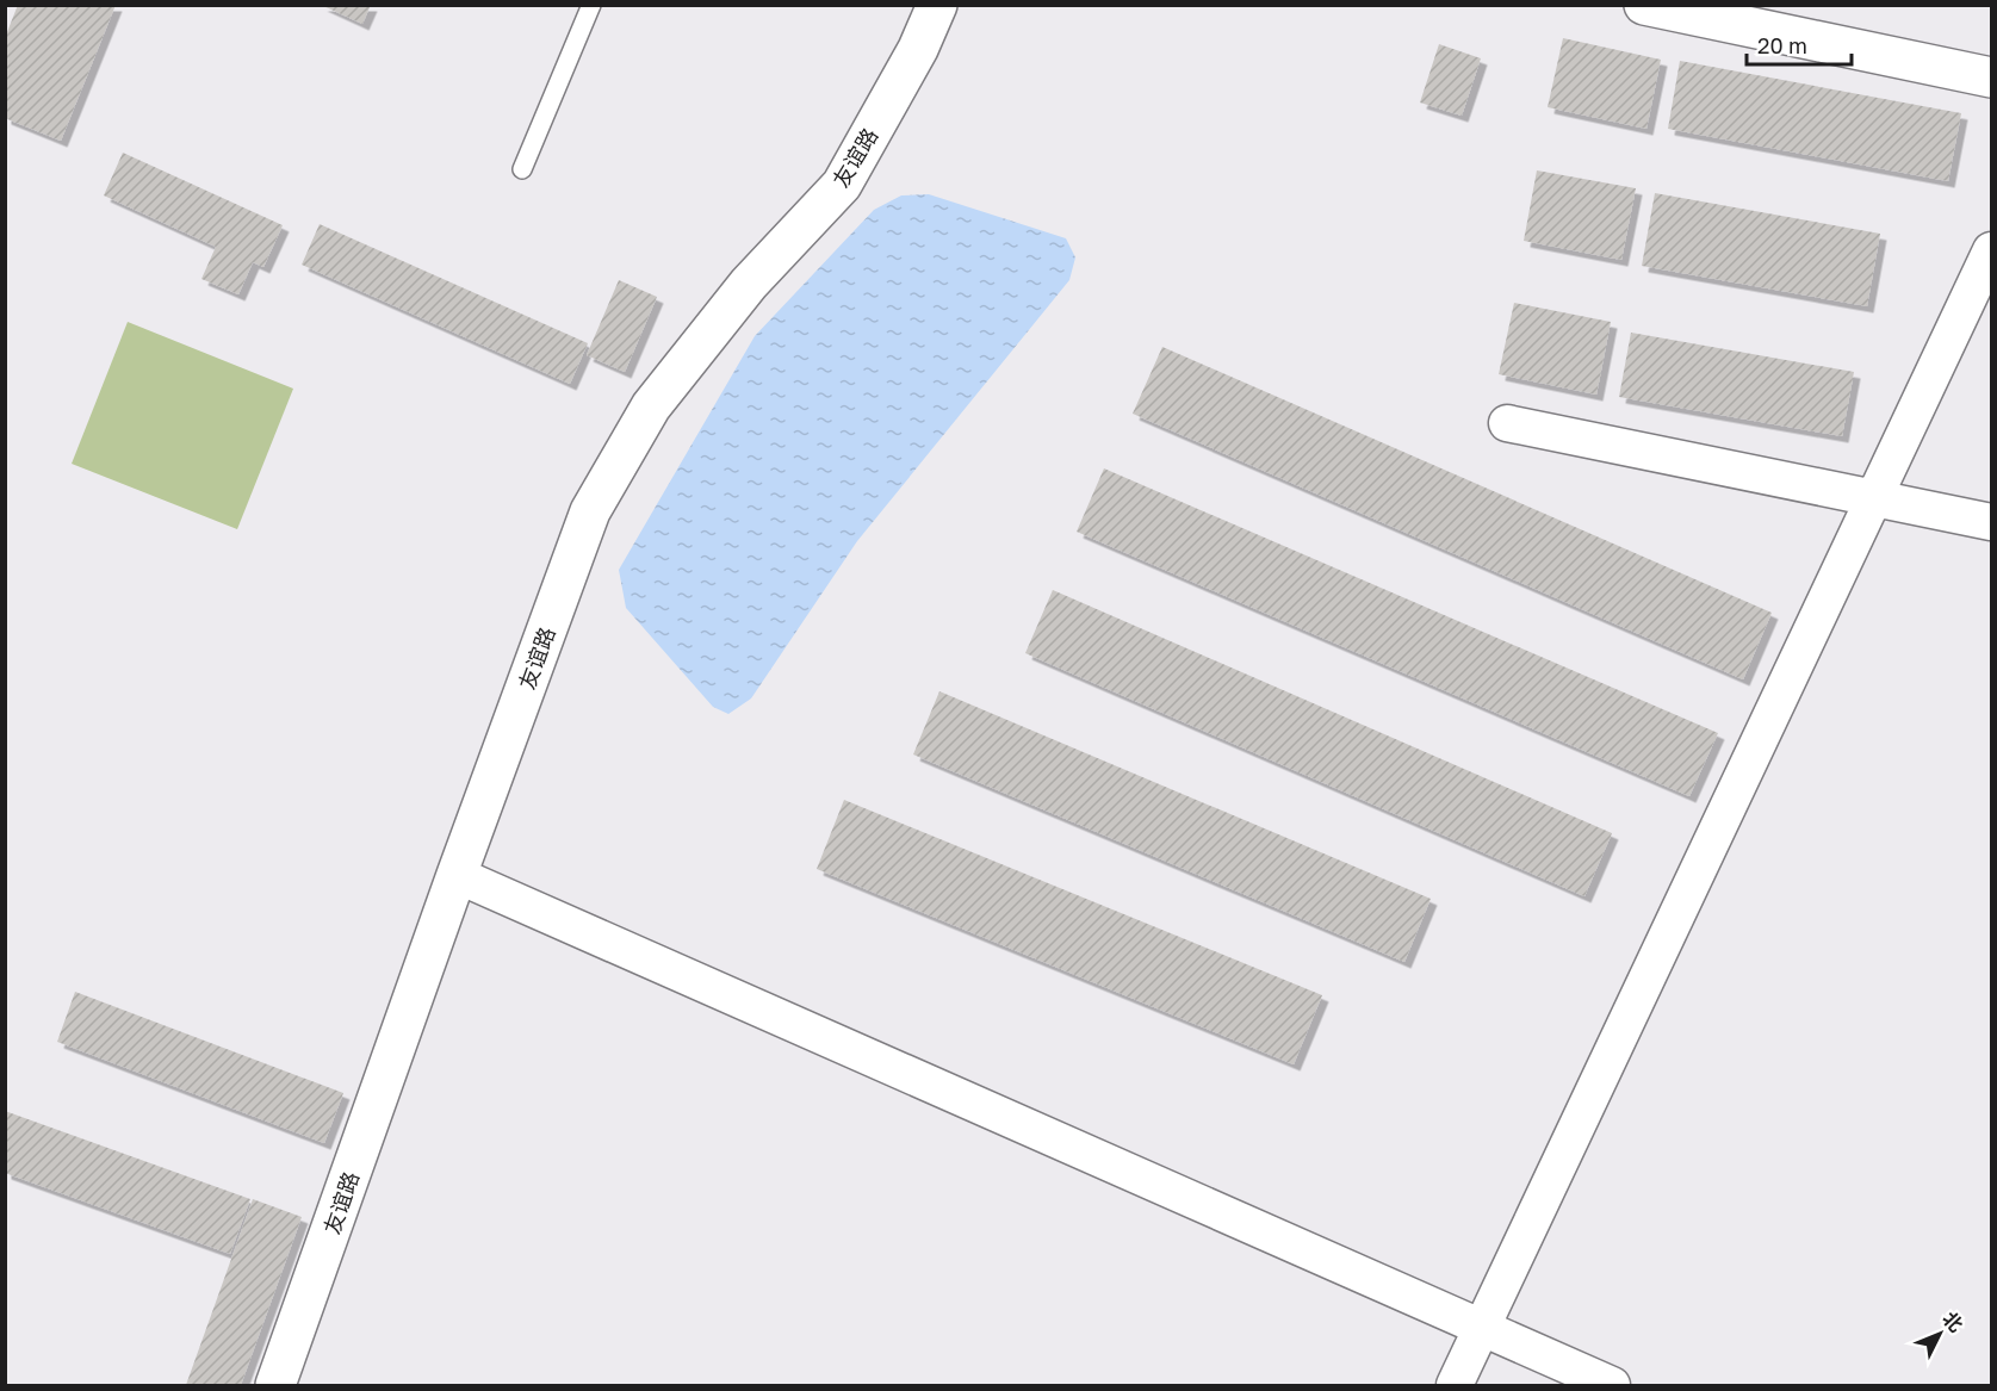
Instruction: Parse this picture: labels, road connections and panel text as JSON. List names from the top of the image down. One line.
{"streets":{"street":["友谊路"]},"scale_bar":"20 m","north":"top right"}
